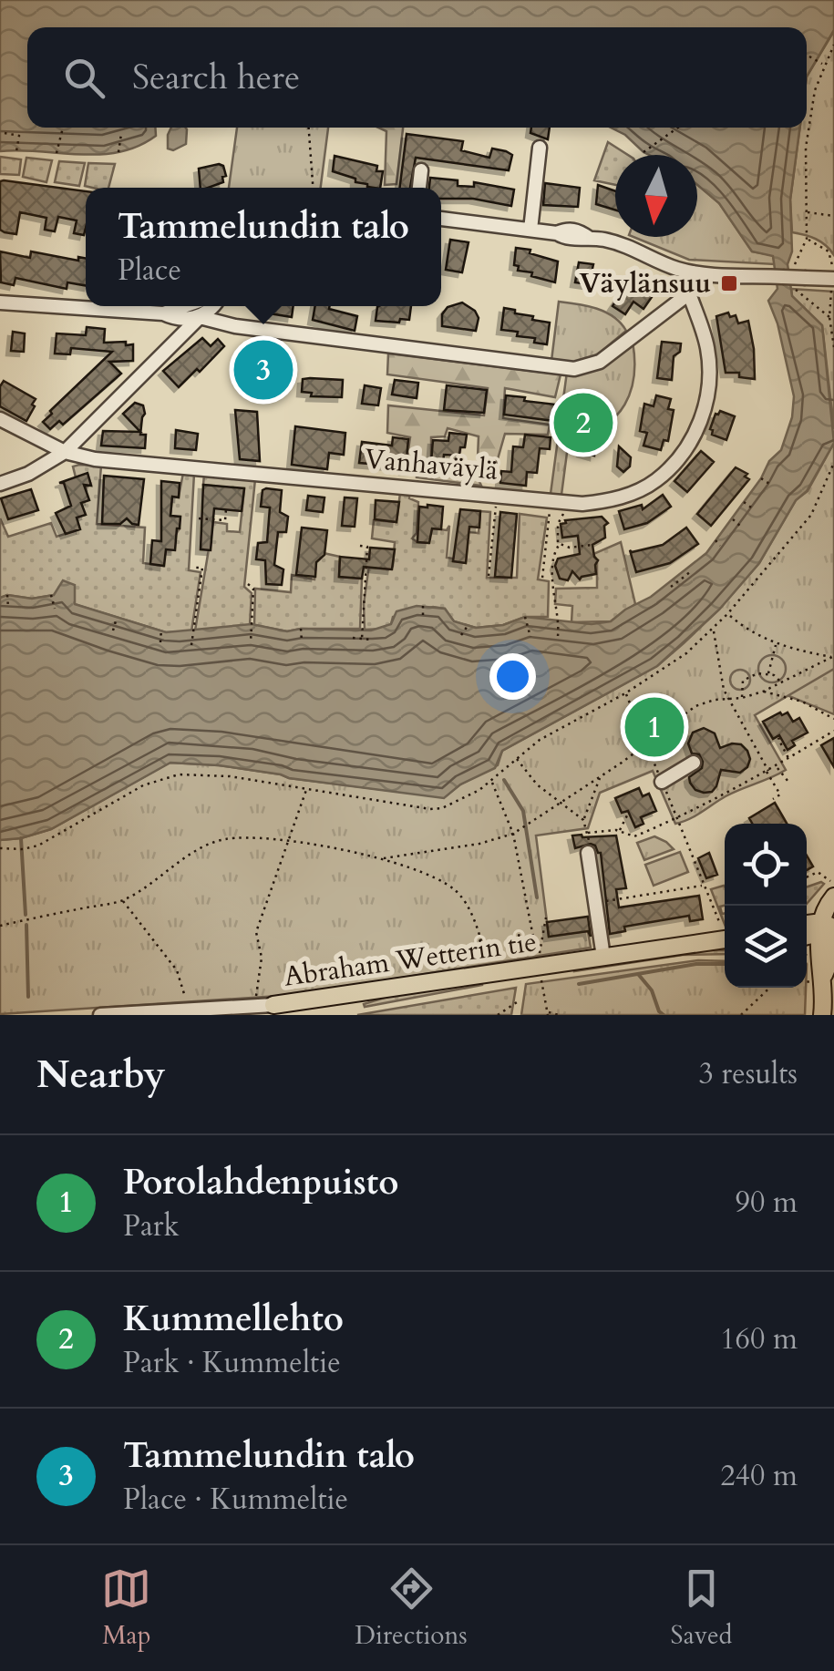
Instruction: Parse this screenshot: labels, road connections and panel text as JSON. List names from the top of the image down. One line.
{"streets":{"main road":["Abraham Wetterin tie"],"street":["Vanhaväylä"]},"places":{"transit":["Väylänsuu"]},"north":"bottom","page":{"search":"Search here","popup":["Tammelundin talo","Place"],"pins":["3","2","1"],"heading":["Nearby","3 results"],"list":[{"mark":"1","name":"Porolahdenpuisto","note":"Park","value":"90 m"},{"mark":"2","name":"Kummellehto","note":"Park · Kummeltie","value":"160 m"},{"mark":"3","name":"Tammelundin talo","note":"Place · Kummeltie","value":"240 m"}],"nav":["Map","Directions","Saved"]}}
